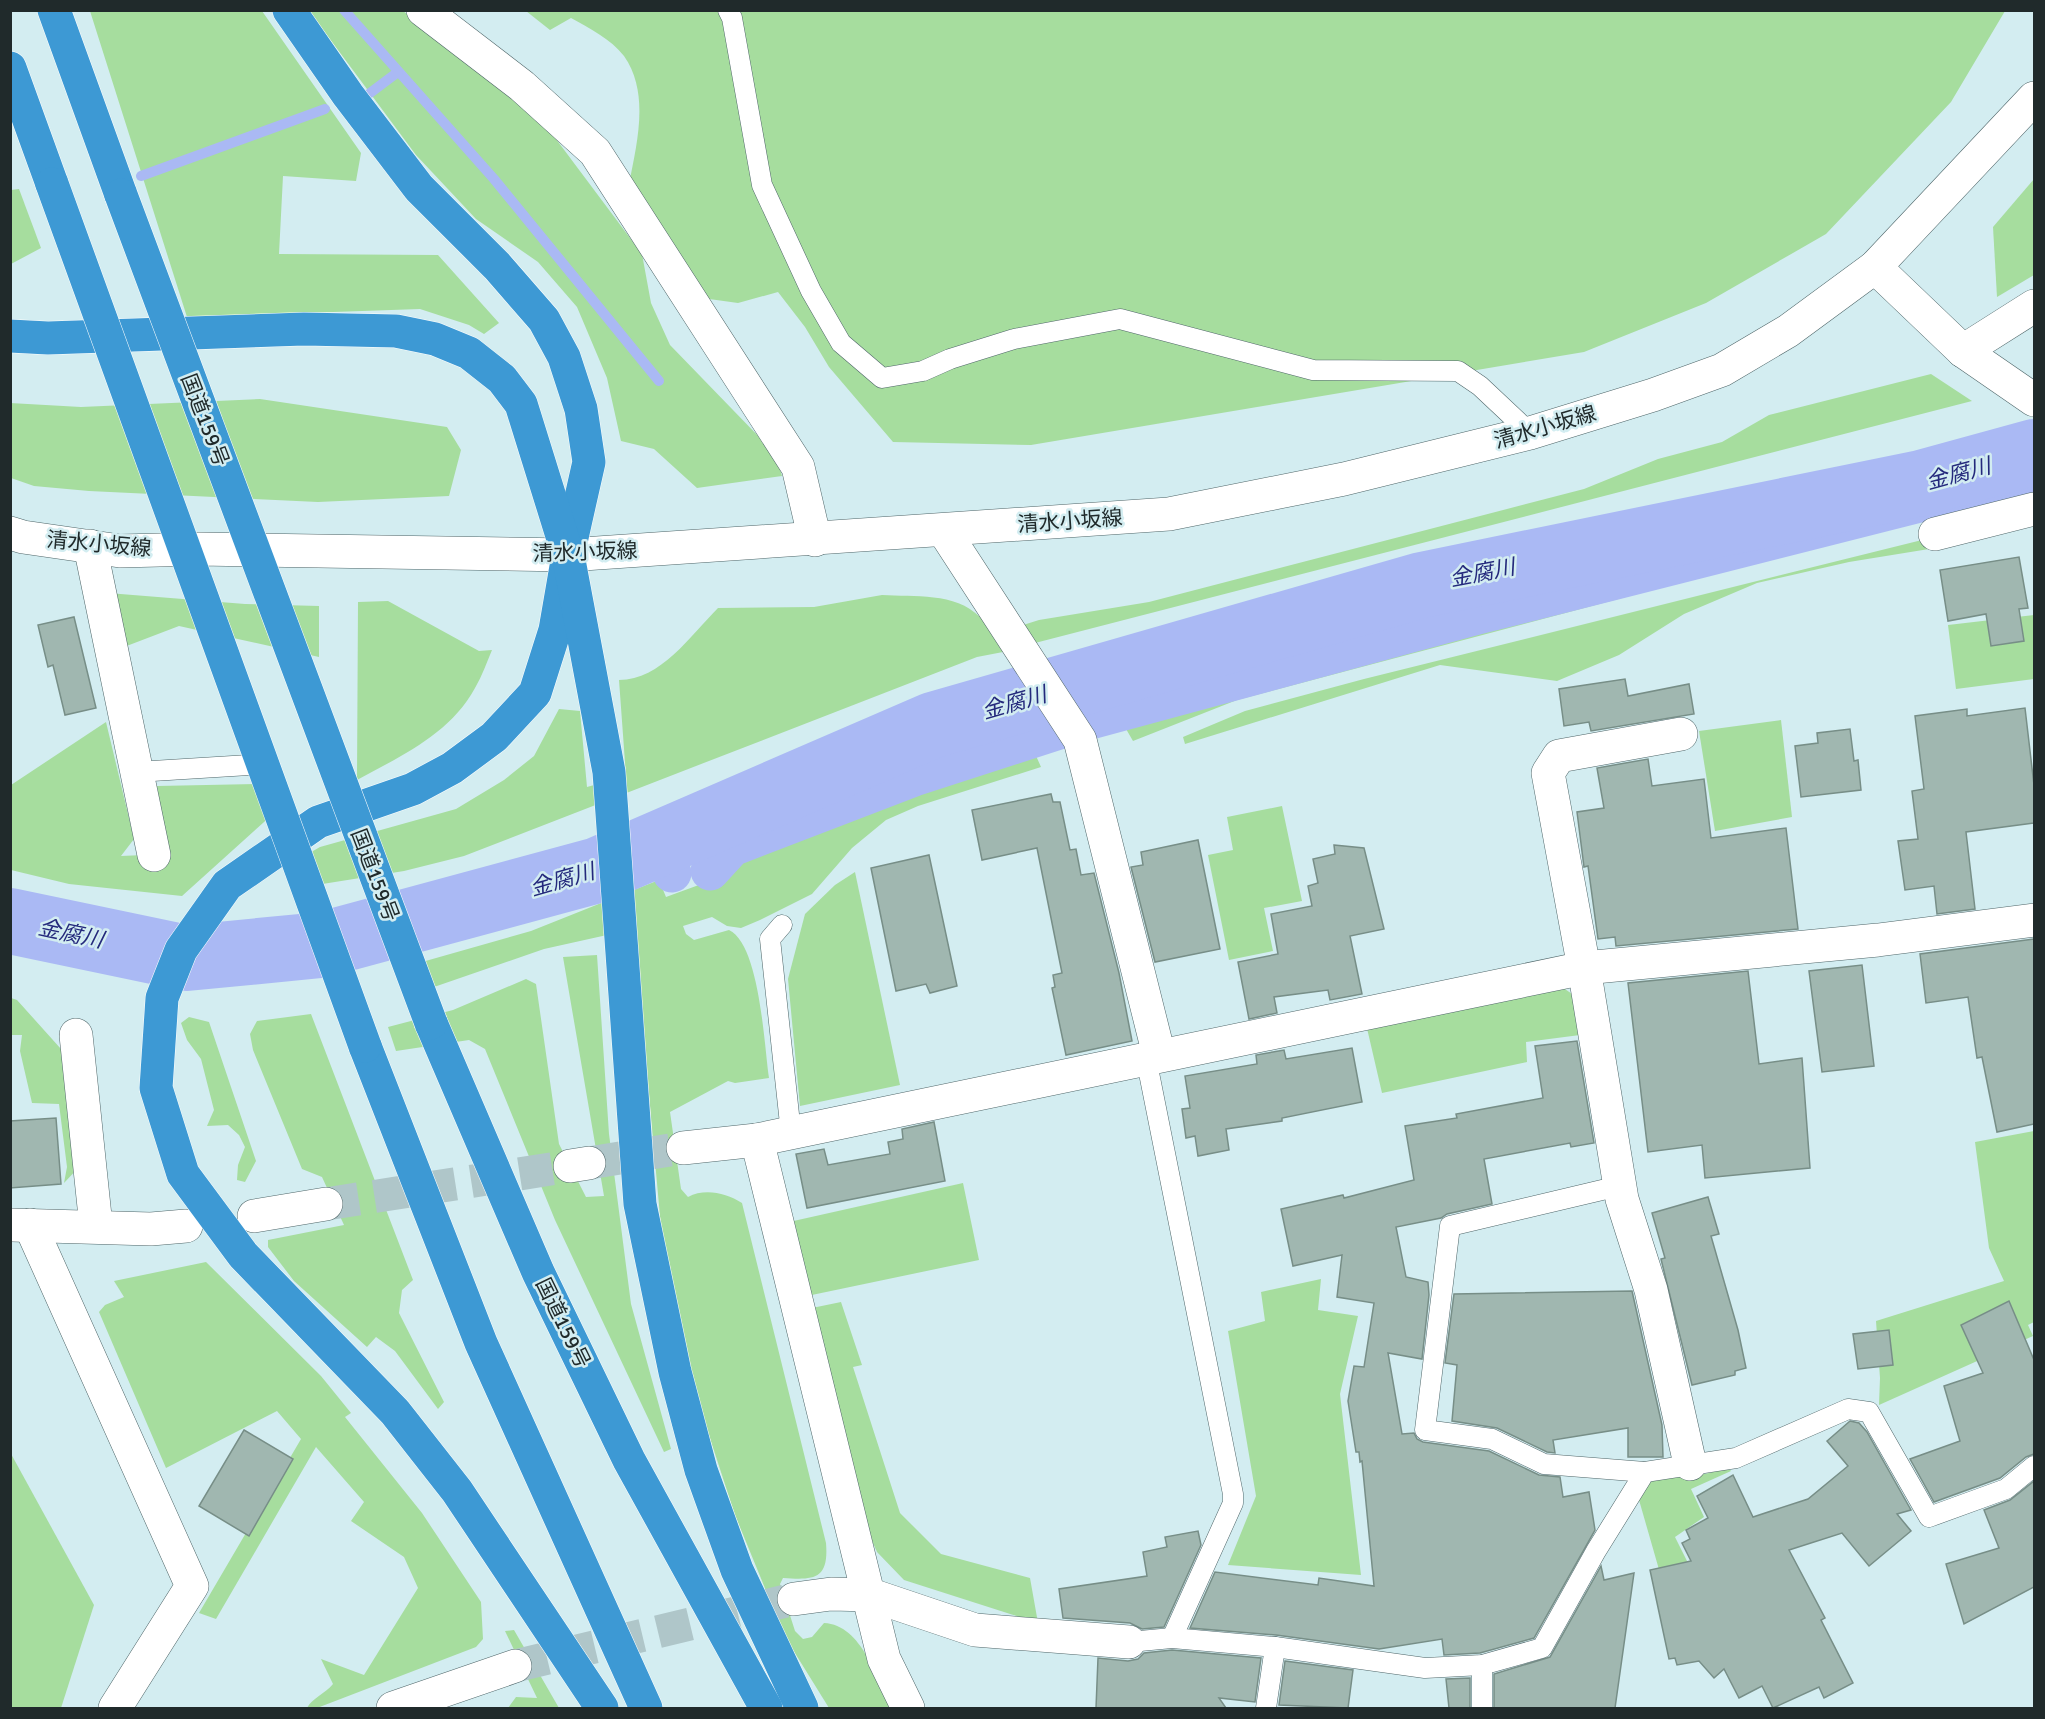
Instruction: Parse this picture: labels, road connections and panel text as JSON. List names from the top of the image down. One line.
{"streets":{"highway":["国道159号"],"street":["清水小坂線"]},"water":["金腐川"]}
